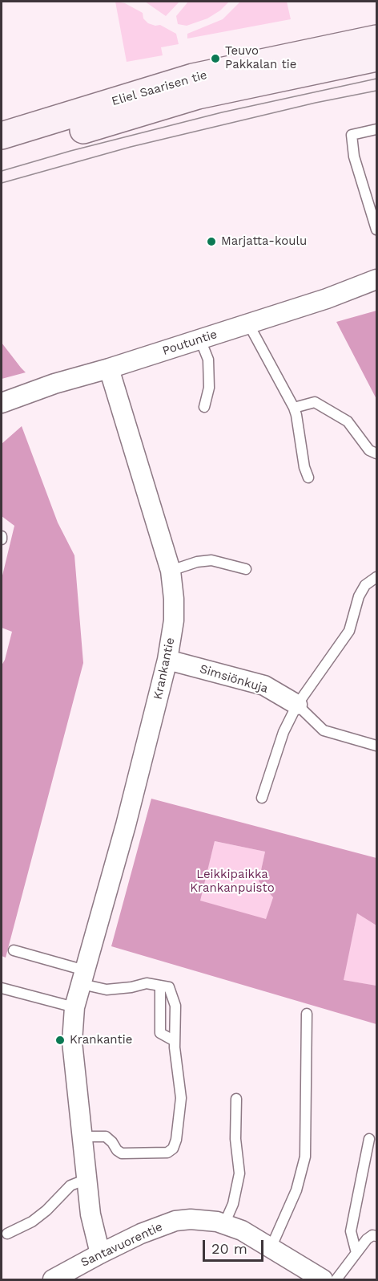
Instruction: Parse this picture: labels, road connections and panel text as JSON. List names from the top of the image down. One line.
{"streets":{"main road":["Eliel Saarisen tie"],"street":["Poutuntie","Krankantie","Simsiönkuja","Santavuorentie"]},"crossings":[["Poutuntie","Krankantie"],["Krankantie","Simsiönkuja"],["Krankantie","Santavuorentie"]],"parks":["Leikkipaikka Krankanpuisto"],"places":["Teuvo Pakkalan tie","Marjatta-koulu","Krankantie"],"scale_bar":"20 m"}
